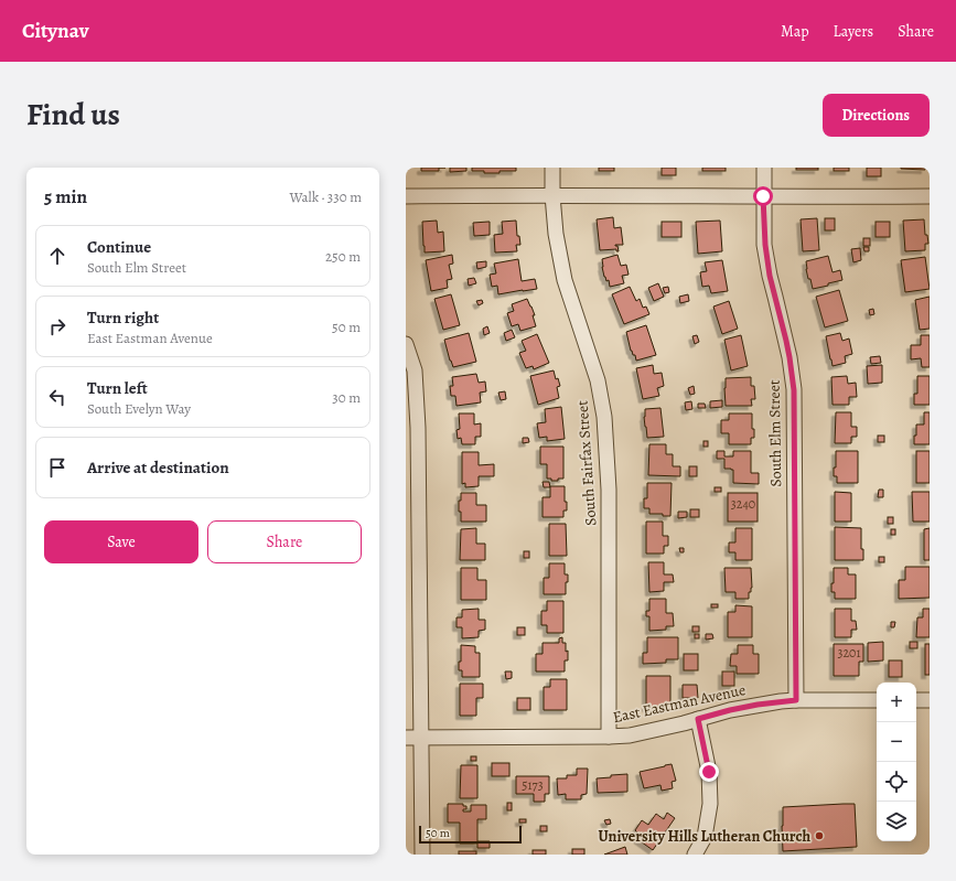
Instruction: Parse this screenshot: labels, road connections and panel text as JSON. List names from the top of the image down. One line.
{"streets":{"street":["South Elm Street","South Fairfax Street","East Eastman Avenue"]},"crossings":[["South Elm Street","East Eastman Avenue"],["South Fairfax Street","East Eastman Avenue"]],"places":["University Hills Lutheran Church"],"house_numbers":["3240","3201","5173"],"scale_bar":"50 m","page":{"header":"Citynav","nav":["Map","Layers","Share"],"title":"Find us","buttons":["Directions",["Save","Share"]],"heading":["5 min","Walk · 330 m"],"list":[["Continue","South Elm Street","250 m"],["Turn right","East Eastman Avenue","50 m"],["Turn left","South Evelyn Way","30 m"],"Arrive at destination"],"map_buttons":["+","−"],"scale":"50 m"}}
